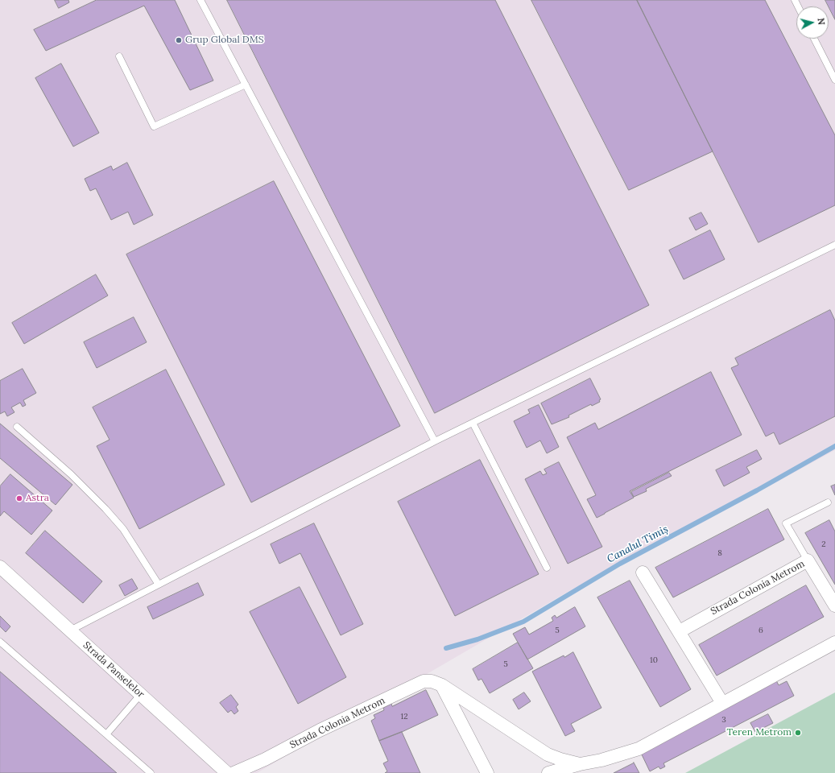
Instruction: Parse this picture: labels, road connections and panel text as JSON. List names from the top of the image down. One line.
{"streets":{"street":["Strada Colonia Metrom","Strada Panselelor"]},"water":["Canalul Timiș"],"places":["Grup Global DMS","Astra","Teren Metrom"],"house_numbers":["2","8","5","6","10","5","12","3"],"north":"right"}
